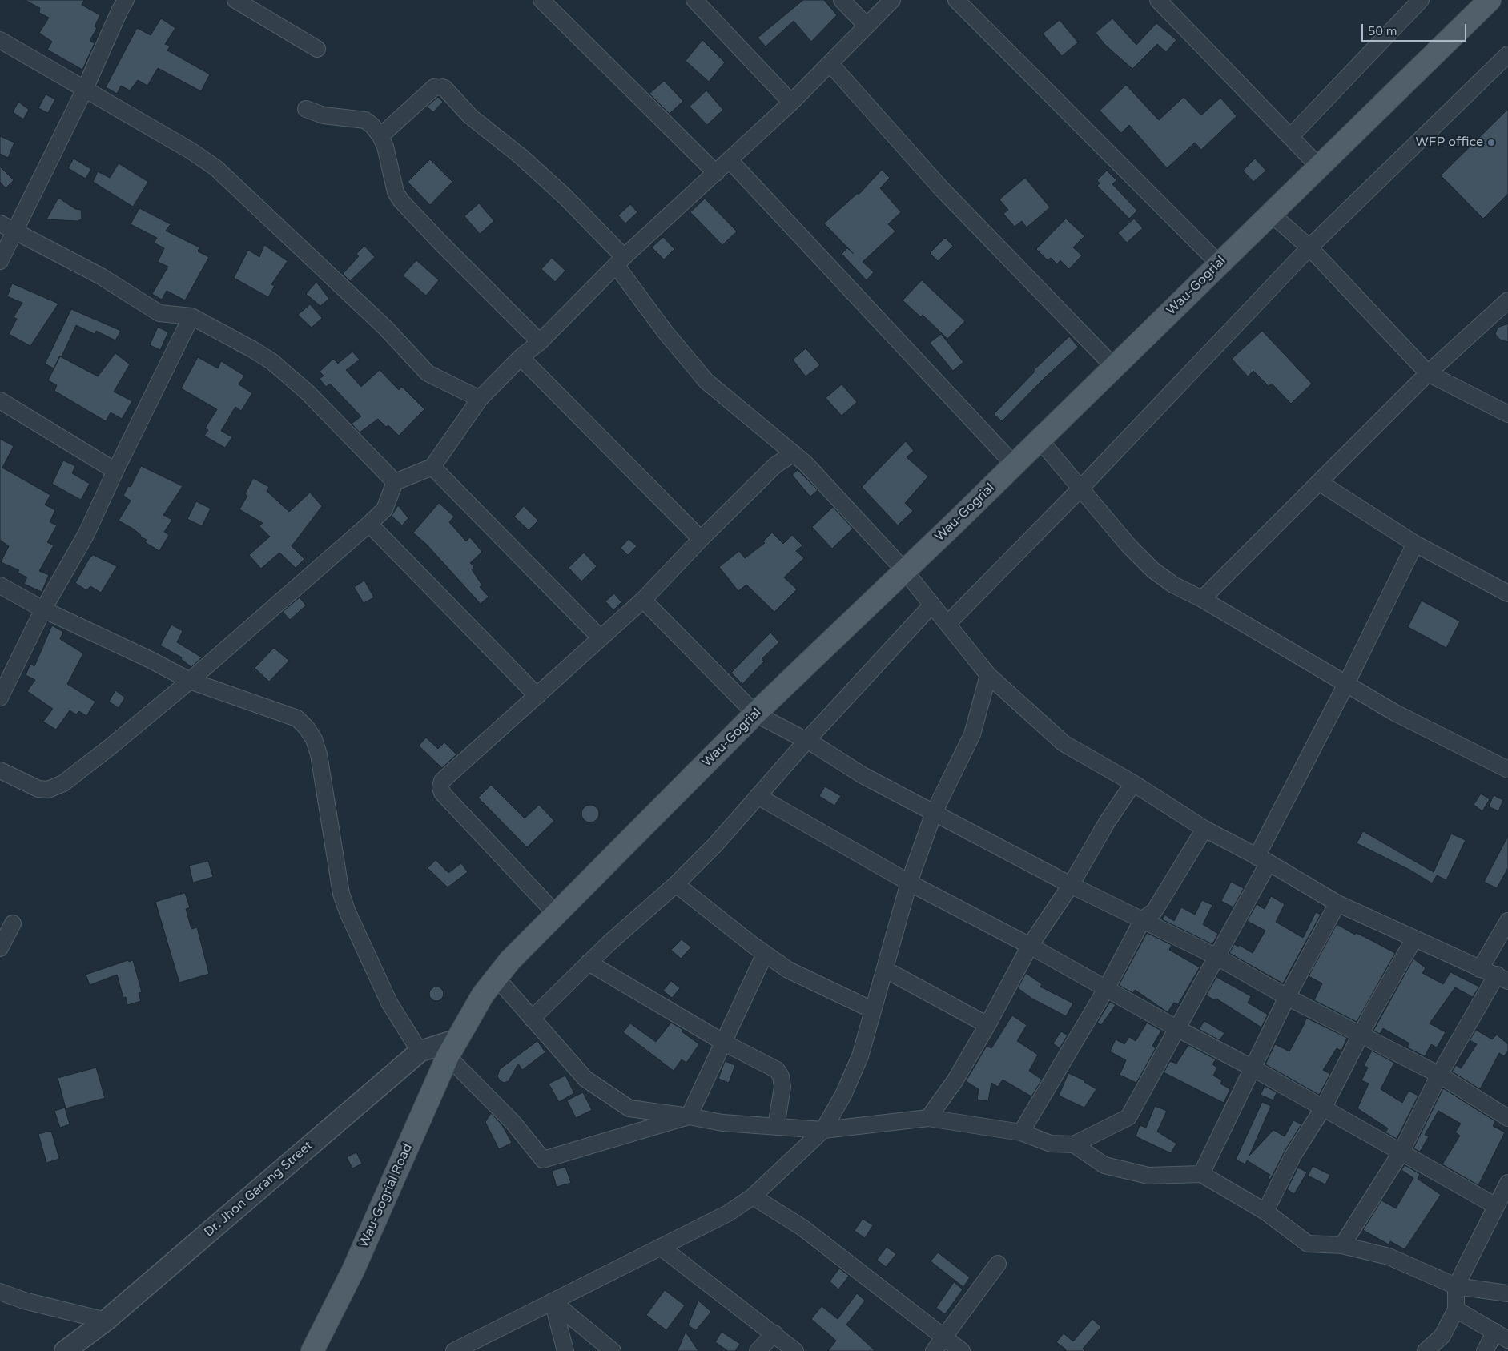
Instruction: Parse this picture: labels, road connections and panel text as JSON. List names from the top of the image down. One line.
{"streets":{"main road":["Wau-Gogrial","Wau-Gogrial Road"],"street":["Dr. Jhon Garang Street"]},"crossings":[["Wau-Gogrial","Dr. Jhon Garang Street"],["Wau-Gogrial","Wau-Gogrial Road"],["Dr. Jhon Garang Street","Wau-Gogrial Road"]],"places":["WFP office"],"scale_bar":"50 m"}
